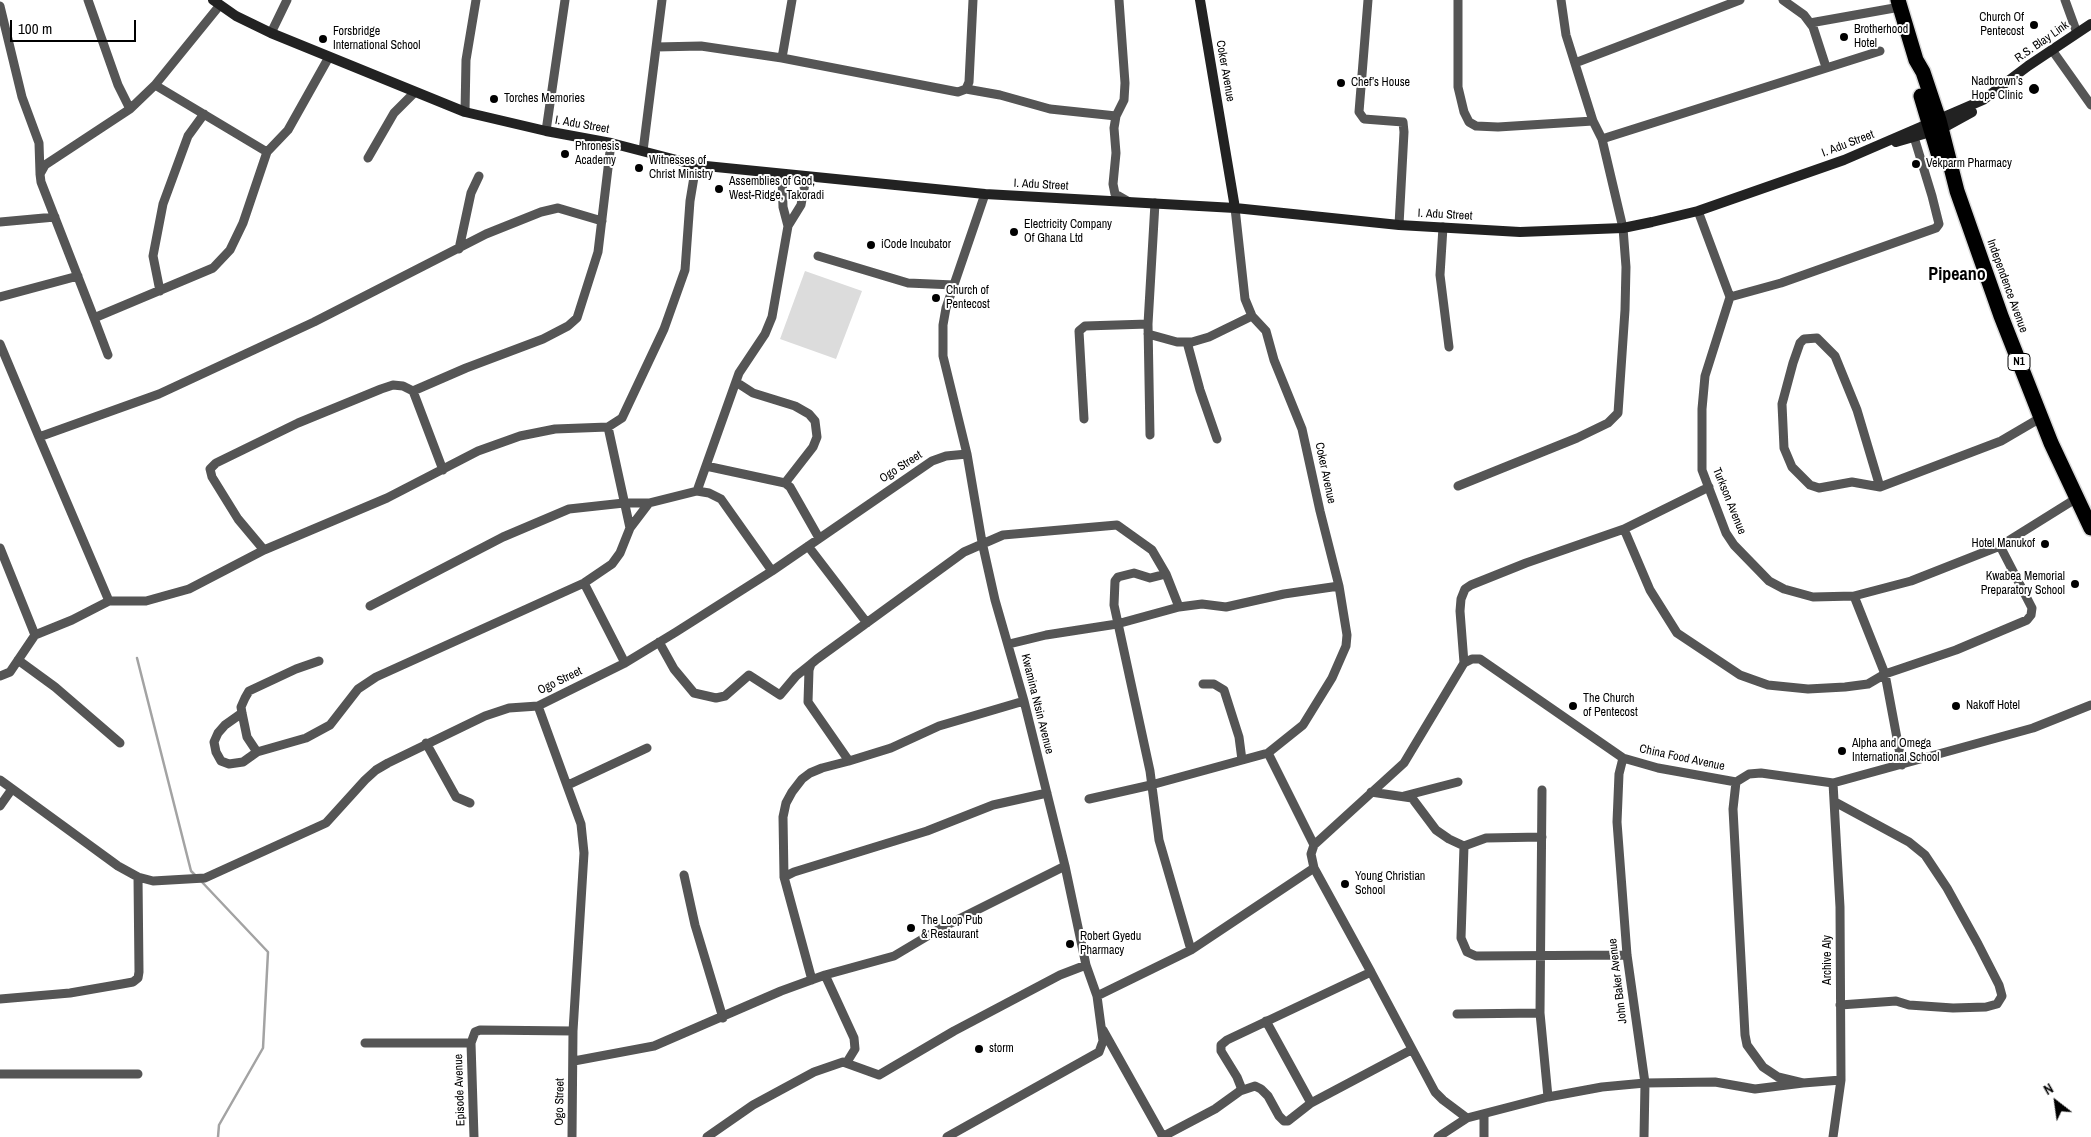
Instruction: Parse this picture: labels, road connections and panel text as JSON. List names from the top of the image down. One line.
{"streets":{"highway":["Independence Avenue","N1"],"street":["R.S. Blay Link","Coker Avenue","I. Adu Street","Ogo Street","Turkson Avenue","Kwamina Ntsin Avenue","China Food Avenue","Archive Aly","John Baker Avenue","Episode Avenue"]},"crossings":[["R.S. Blay Link","Independence Avenue"],["R.S. Blay Link","N1"],["Coker Avenue","I. Adu Street"],["I. Adu Street","Kwamina Ntsin Avenue"],["Independence Avenue","N1"],["Independence Avenue","Turkson Avenue"],["Ogo Street","Kwamina Ntsin Avenue"],["China Food Avenue","Archive Aly"],["China Food Avenue","John Baker Avenue"]],"districts":["Pipeano"],"places":["Church Of Pentecost","Brotherhood Hotel","Forsbridge International School","Chef’s House","Nadbrown’s Hope Clinic","Torches Memories","Phronesis Academy","Vekparm Pharmacy","Witnesses of Christ Ministry","Assemblies of God, West-Ridge, Takoradi","Electricity Company Of Ghana Ltd","iCode Incubator","Church of Pentecost","Hotel Manukof","Kwabea Memorial Preparatory School","The Church of Pentecost","Nakoff Hotel","Alpha and Omega International School","Young Christian School","The Loop Pub & Restaurant","Robert Gyedu Pharmacy","storm"],"scale_bar":"100 m","north":"top left"}
